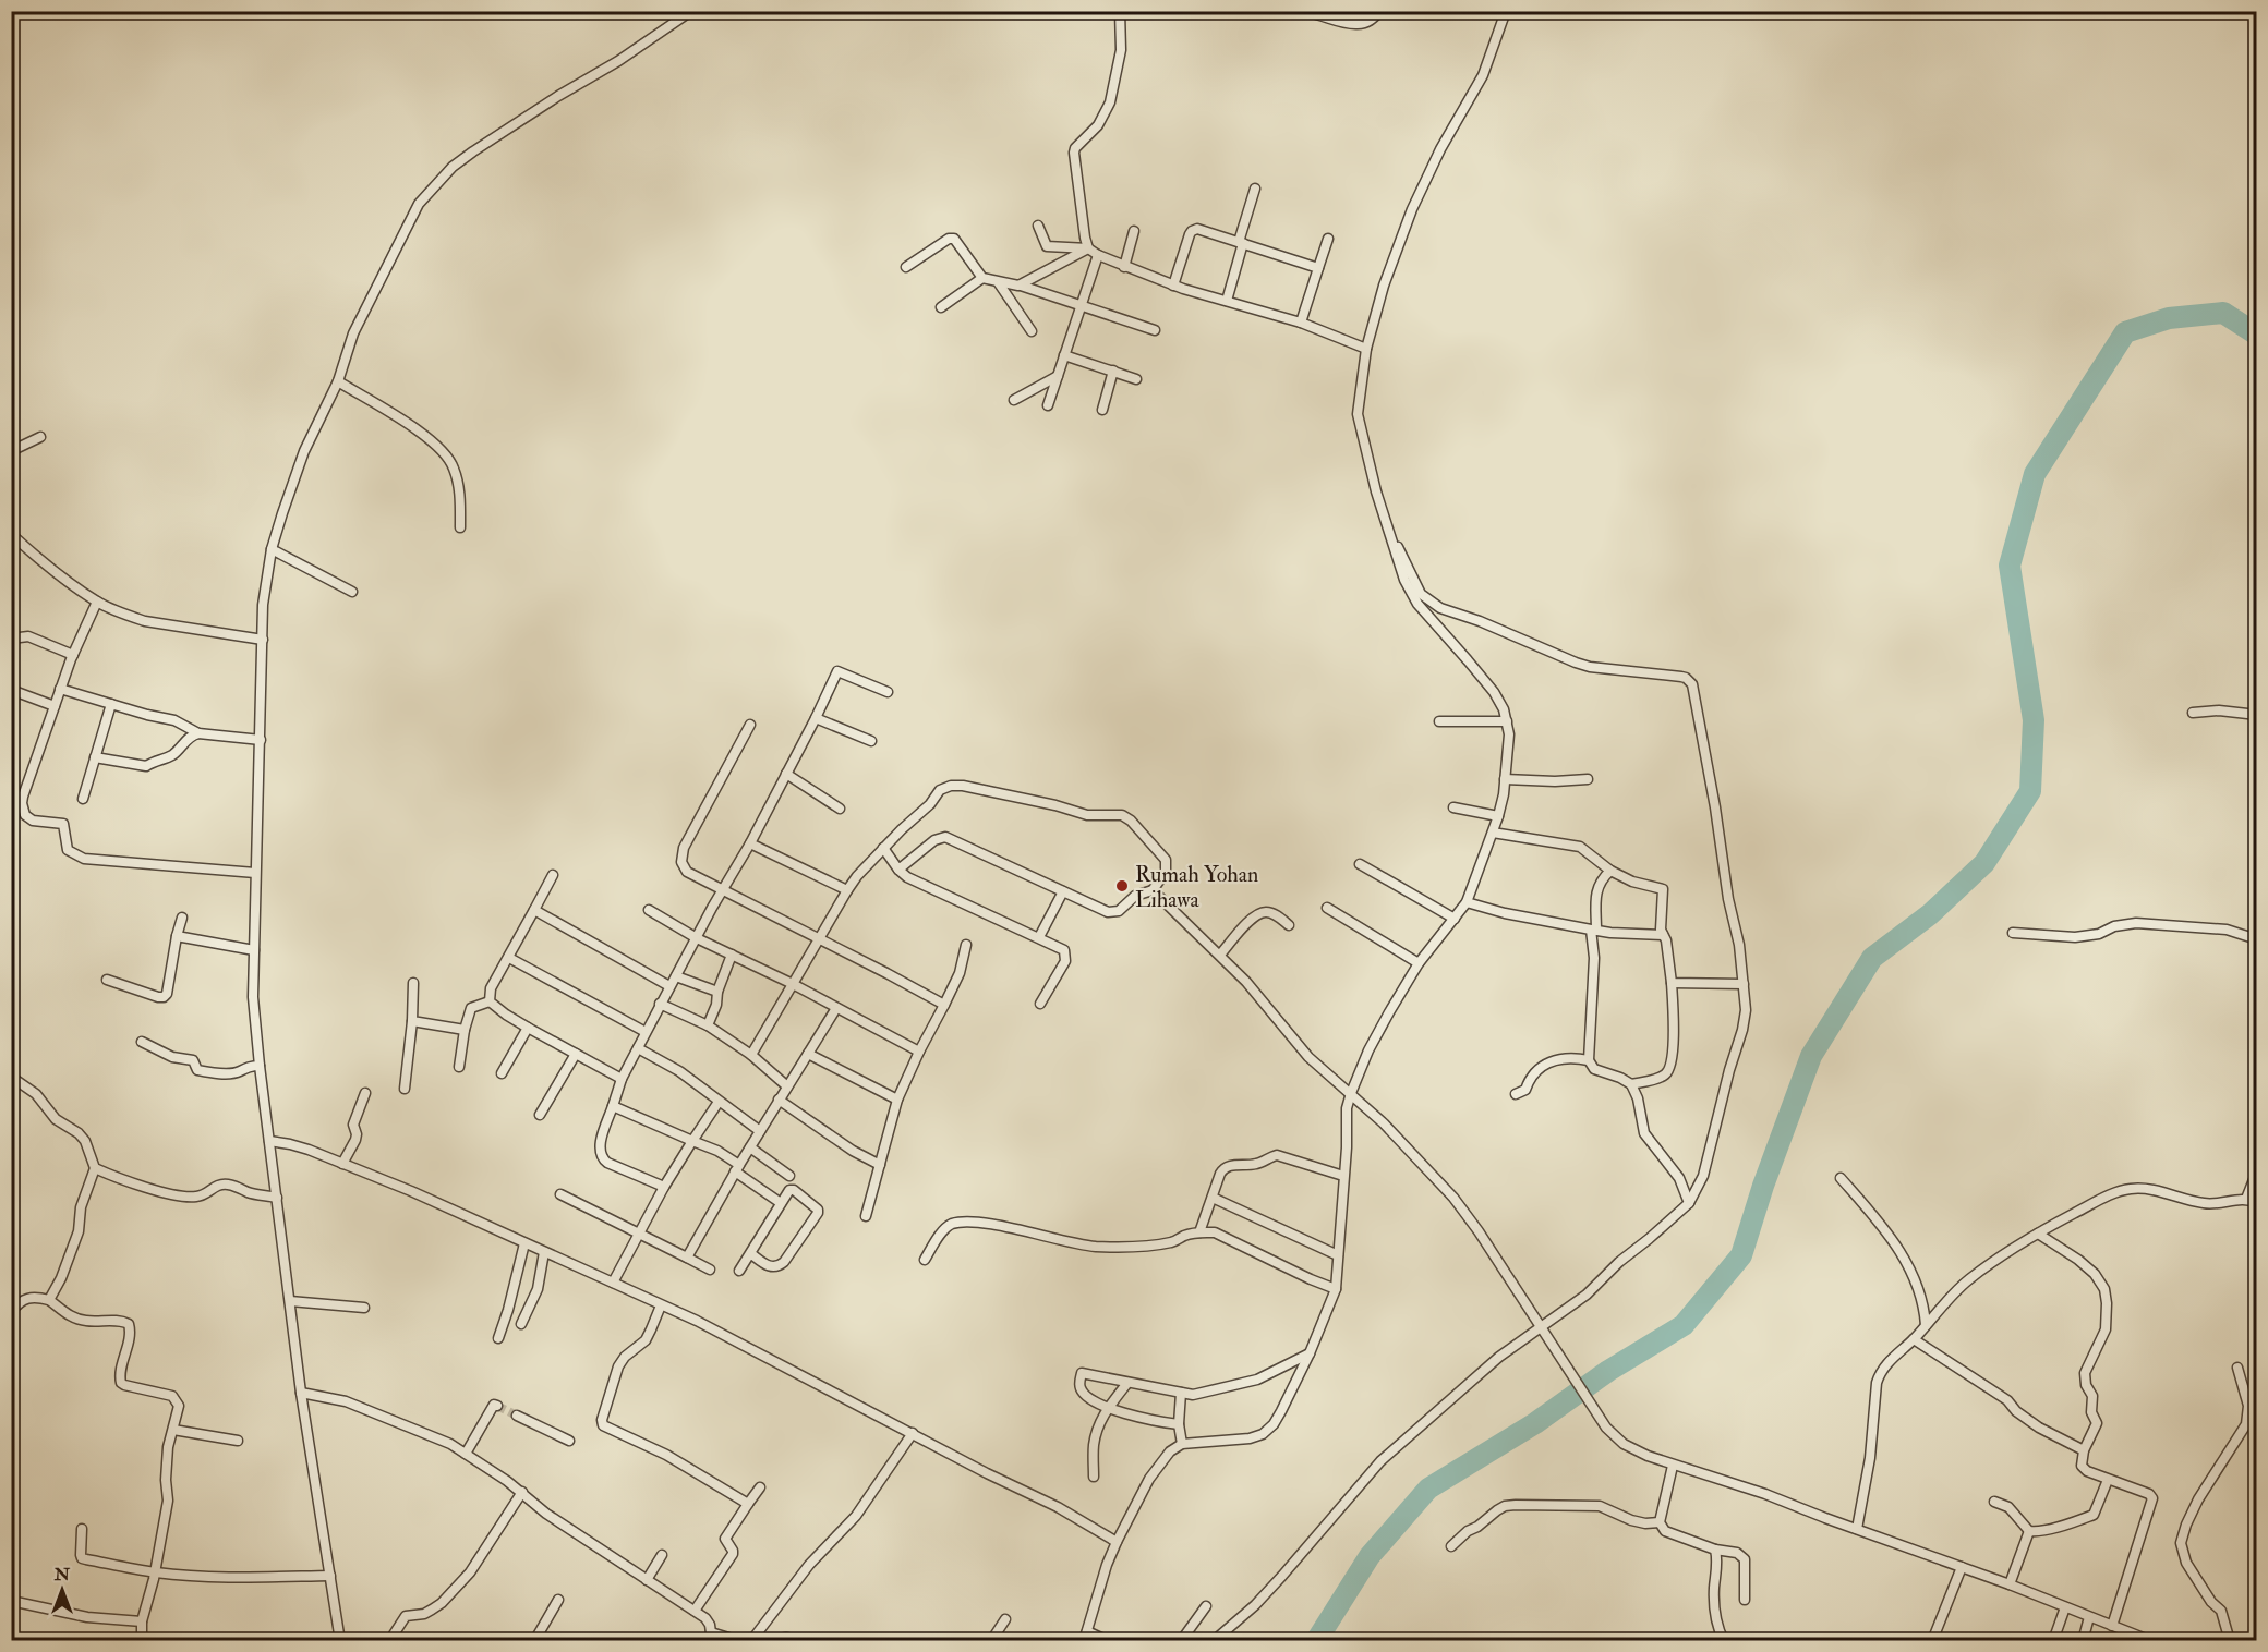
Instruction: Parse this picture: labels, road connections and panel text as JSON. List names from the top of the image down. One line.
{"places":["Rumah Yohan Lihawa"],"north":"top"}
